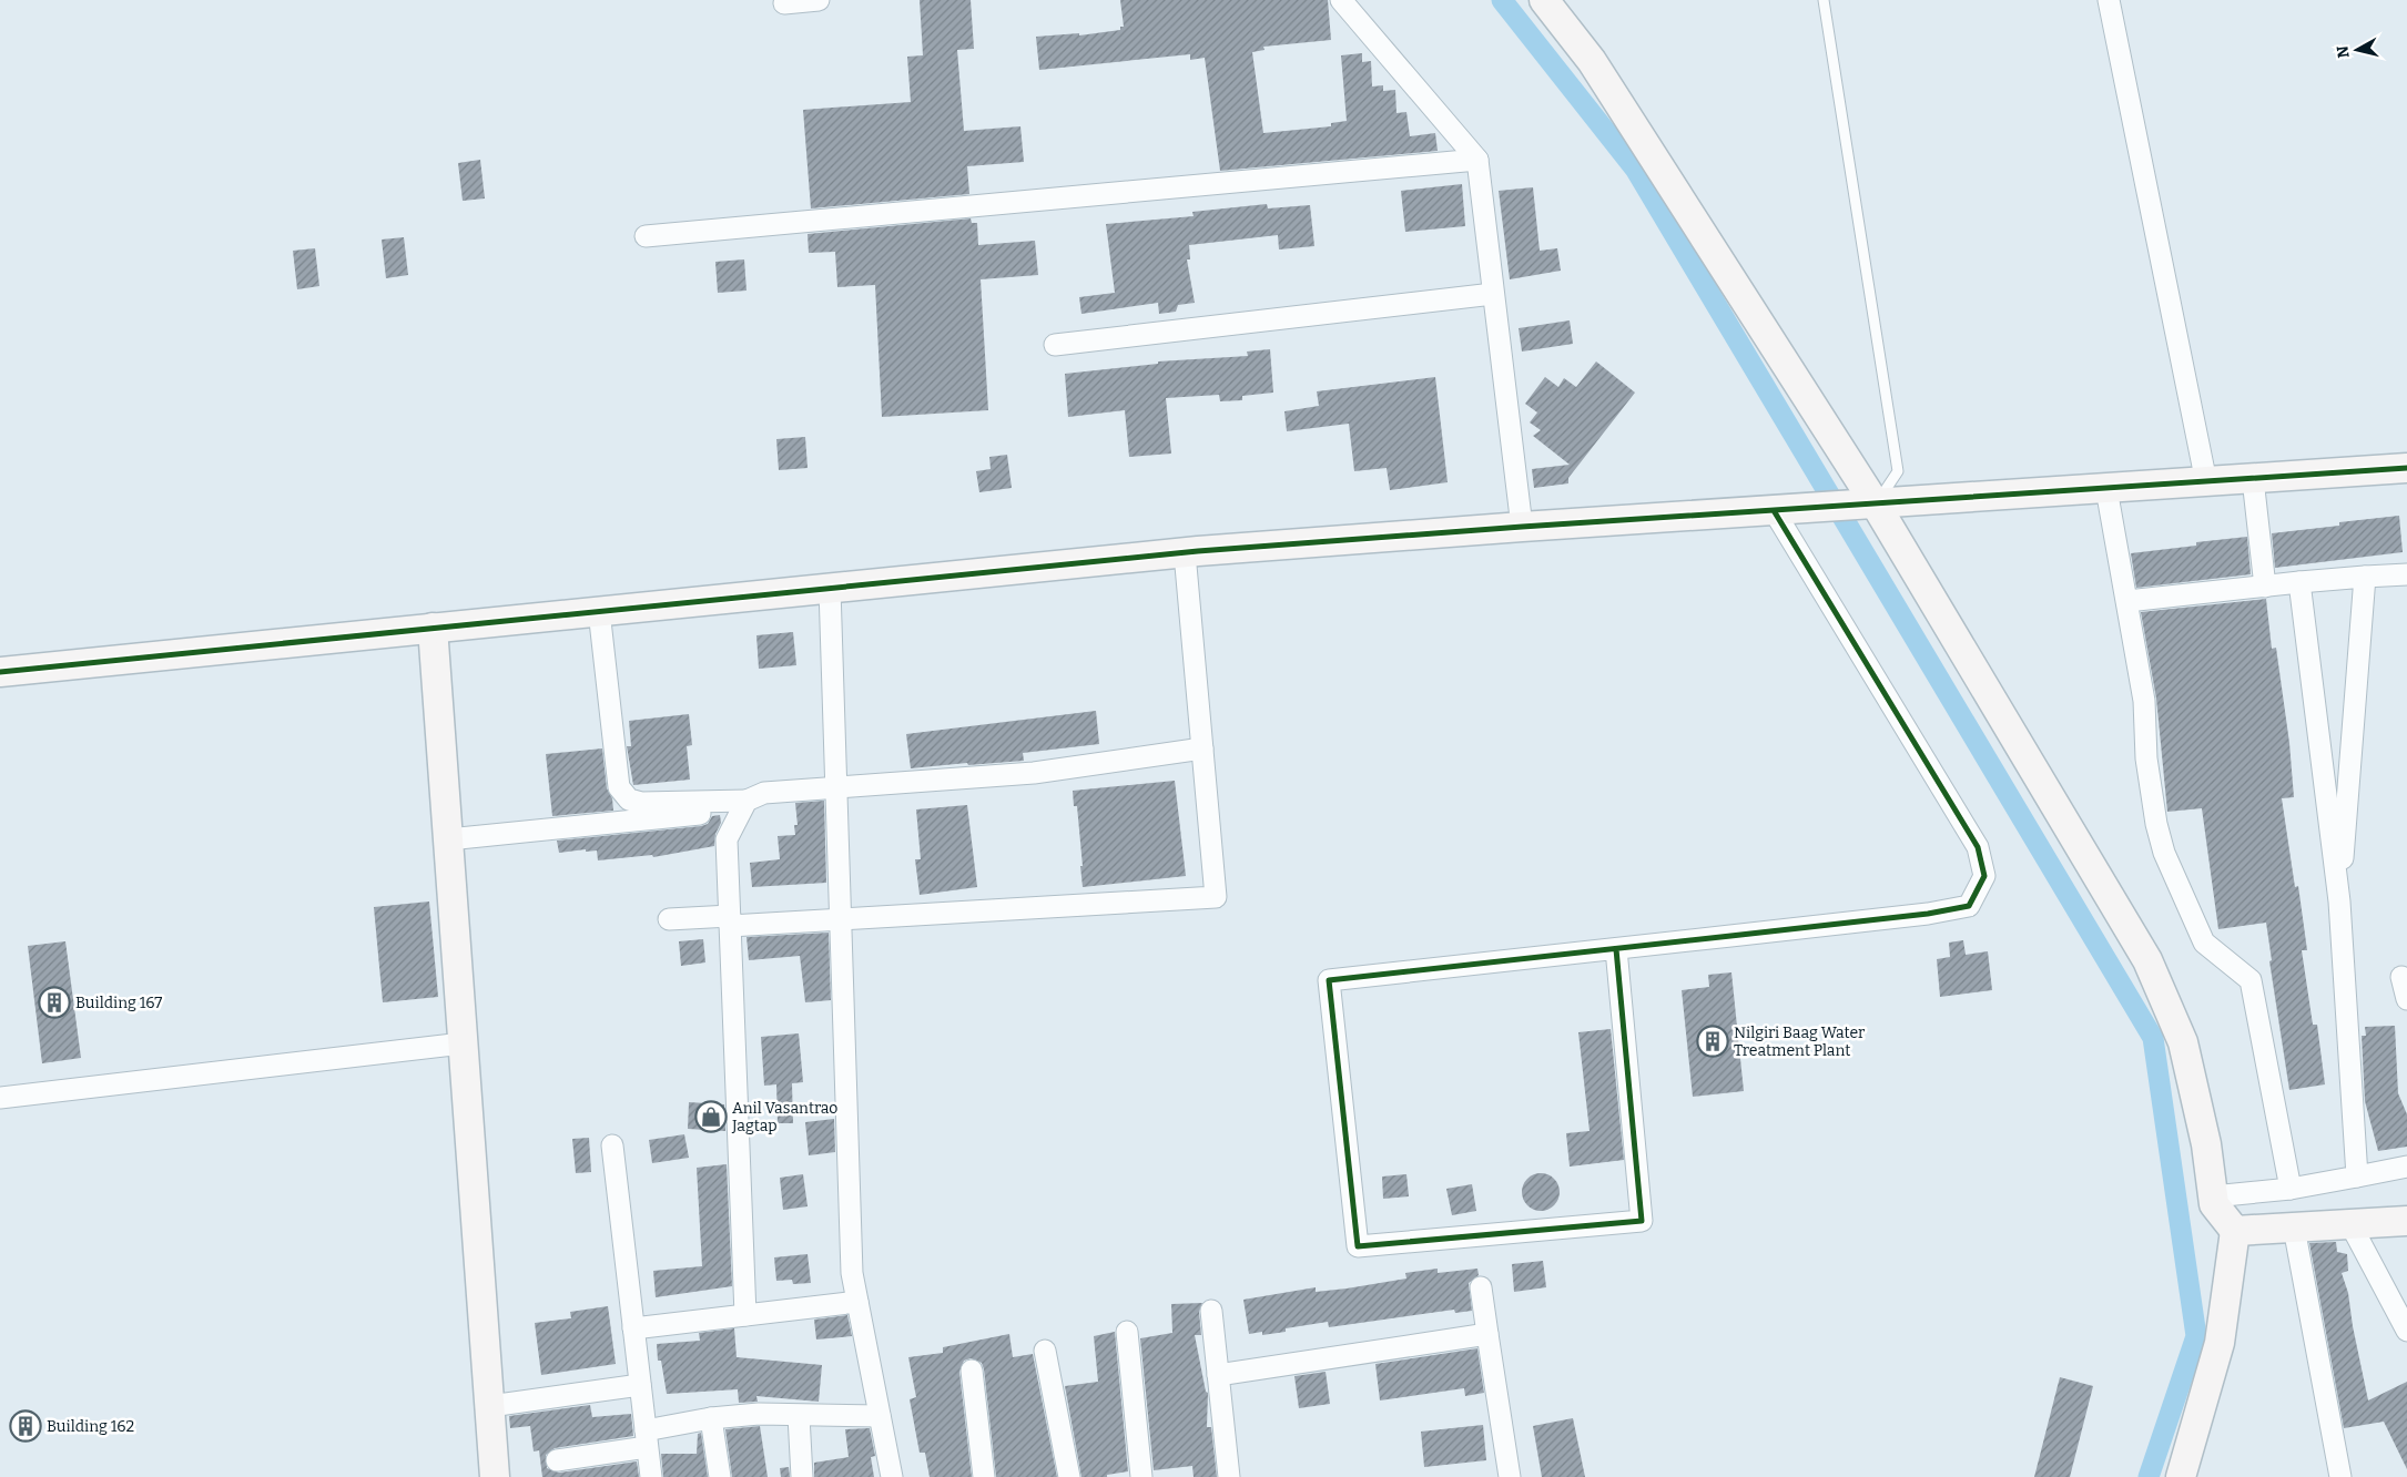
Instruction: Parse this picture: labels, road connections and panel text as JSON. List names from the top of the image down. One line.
{"places":{"building":["Building 167","Nilgiri Baag Water Treatment Plant","Building 162"],"shop":["Anil Vasantrao Jagtap"]},"north":"left"}
